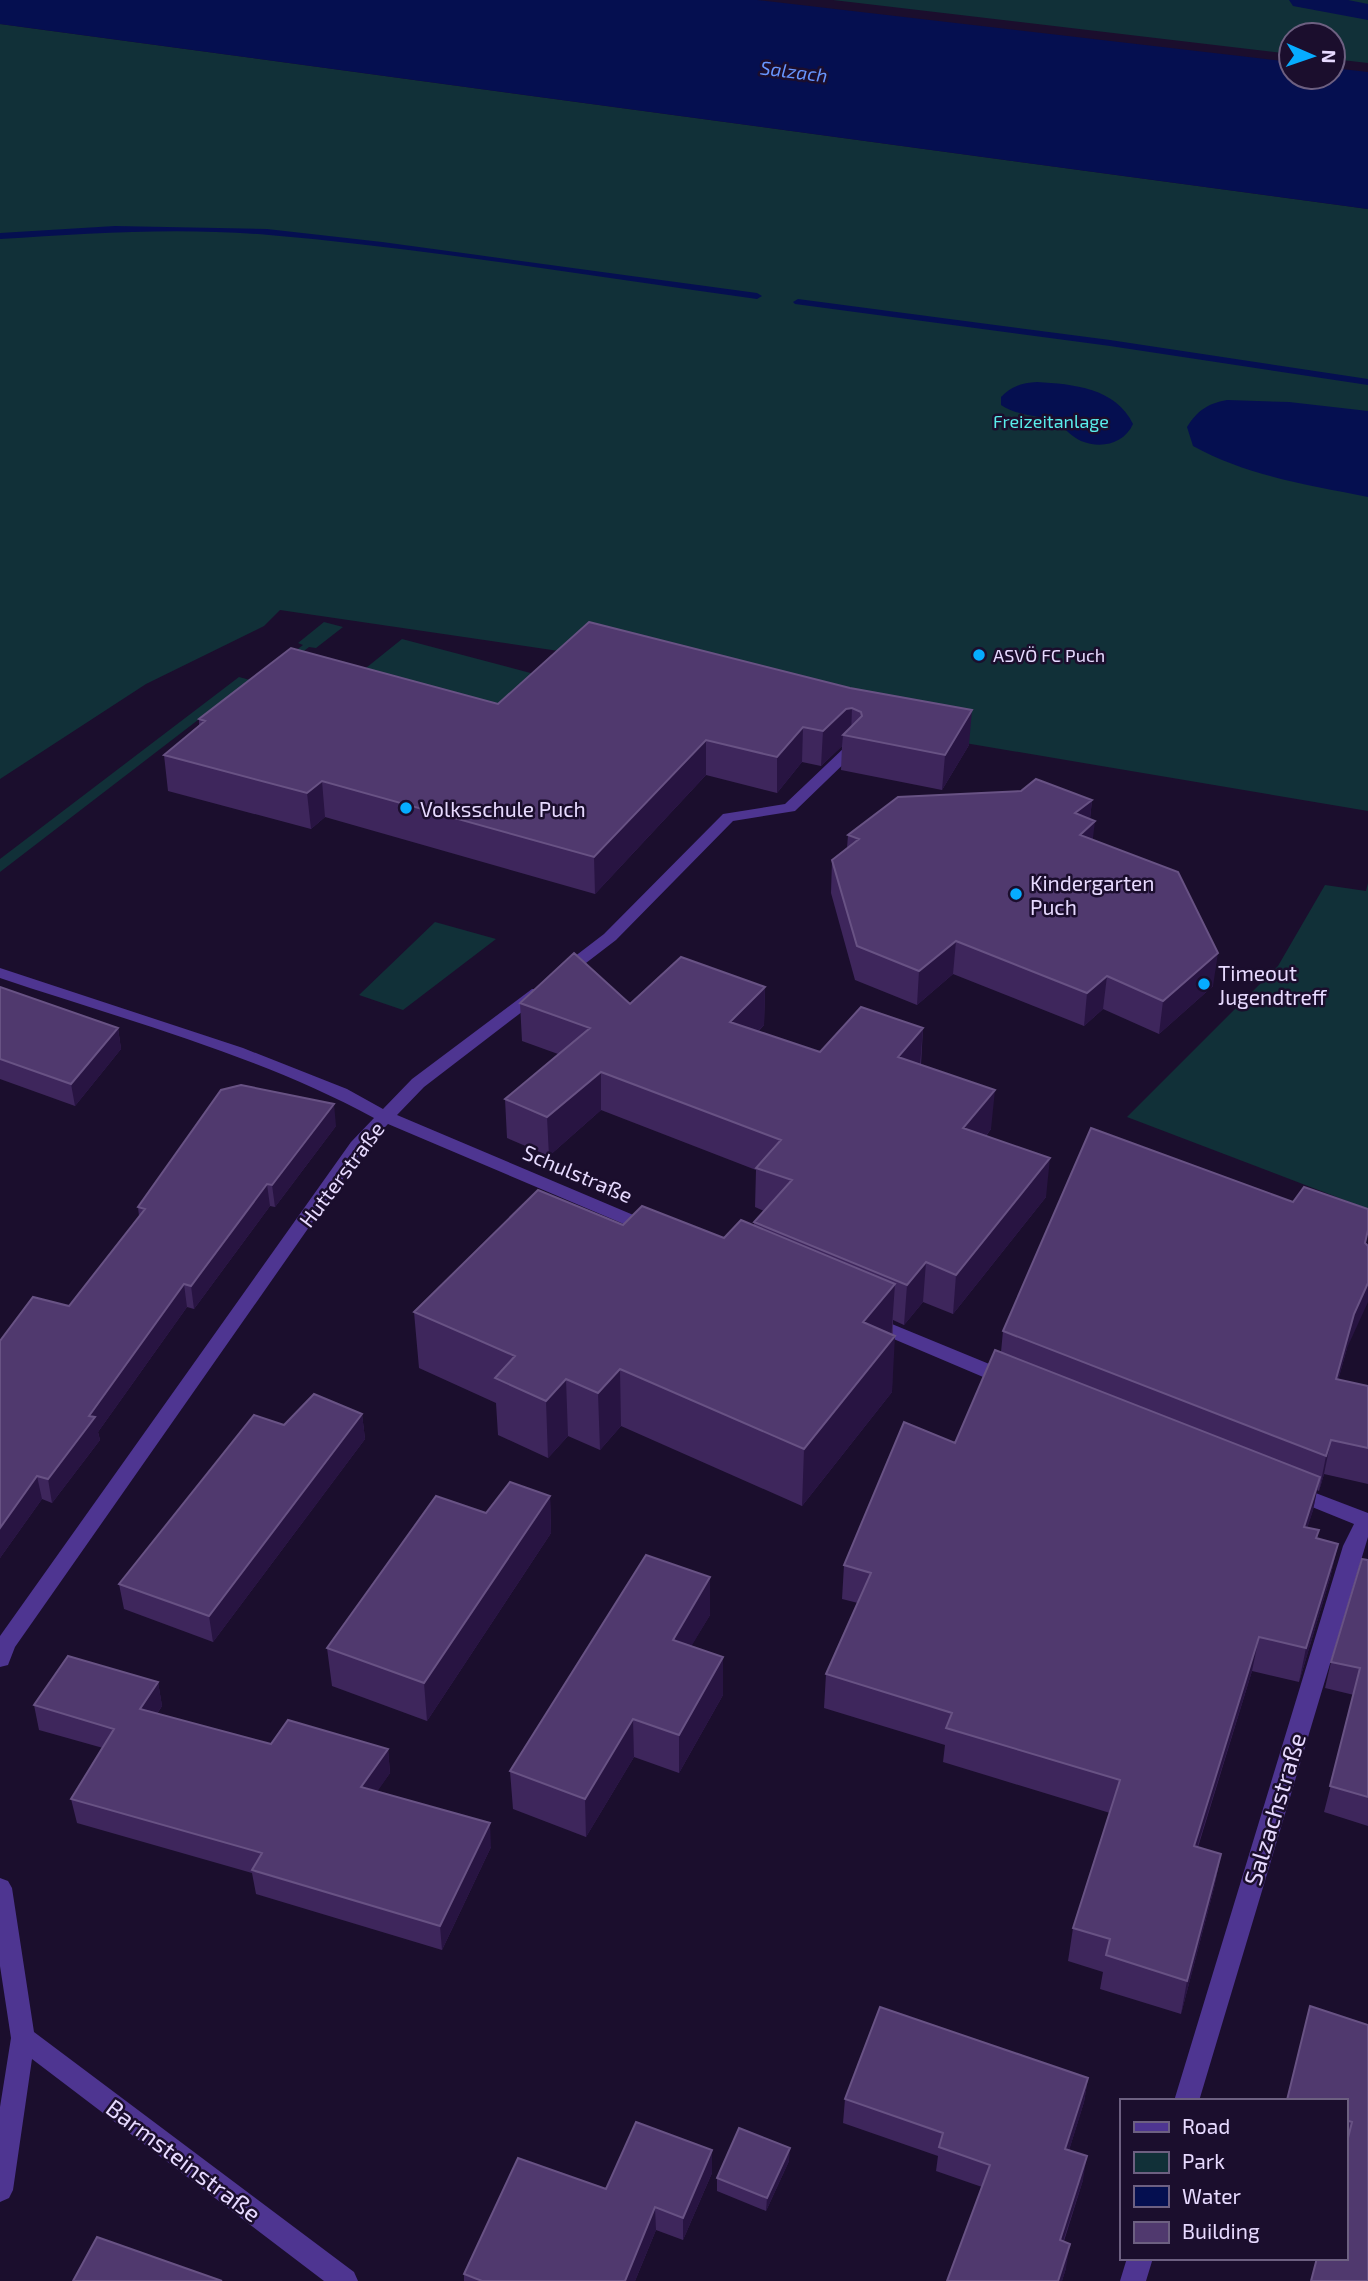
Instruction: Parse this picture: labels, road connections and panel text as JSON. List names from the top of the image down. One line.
{"streets":{"street":["Schulstraße","Hutterstraße","Salzachstraße","Barmsteinstraße"]},"crossings":[["Schulstraße","Hutterstraße"]],"water":["Salzach"],"parks":["Freizeitanlage"],"places":["ASVÖ FC Puch","Volksschule Puch","Kindergarten Puch","Timeout Jugendtreff"],"legend":["Road","Park","Water","Building"],"north":"right"}
